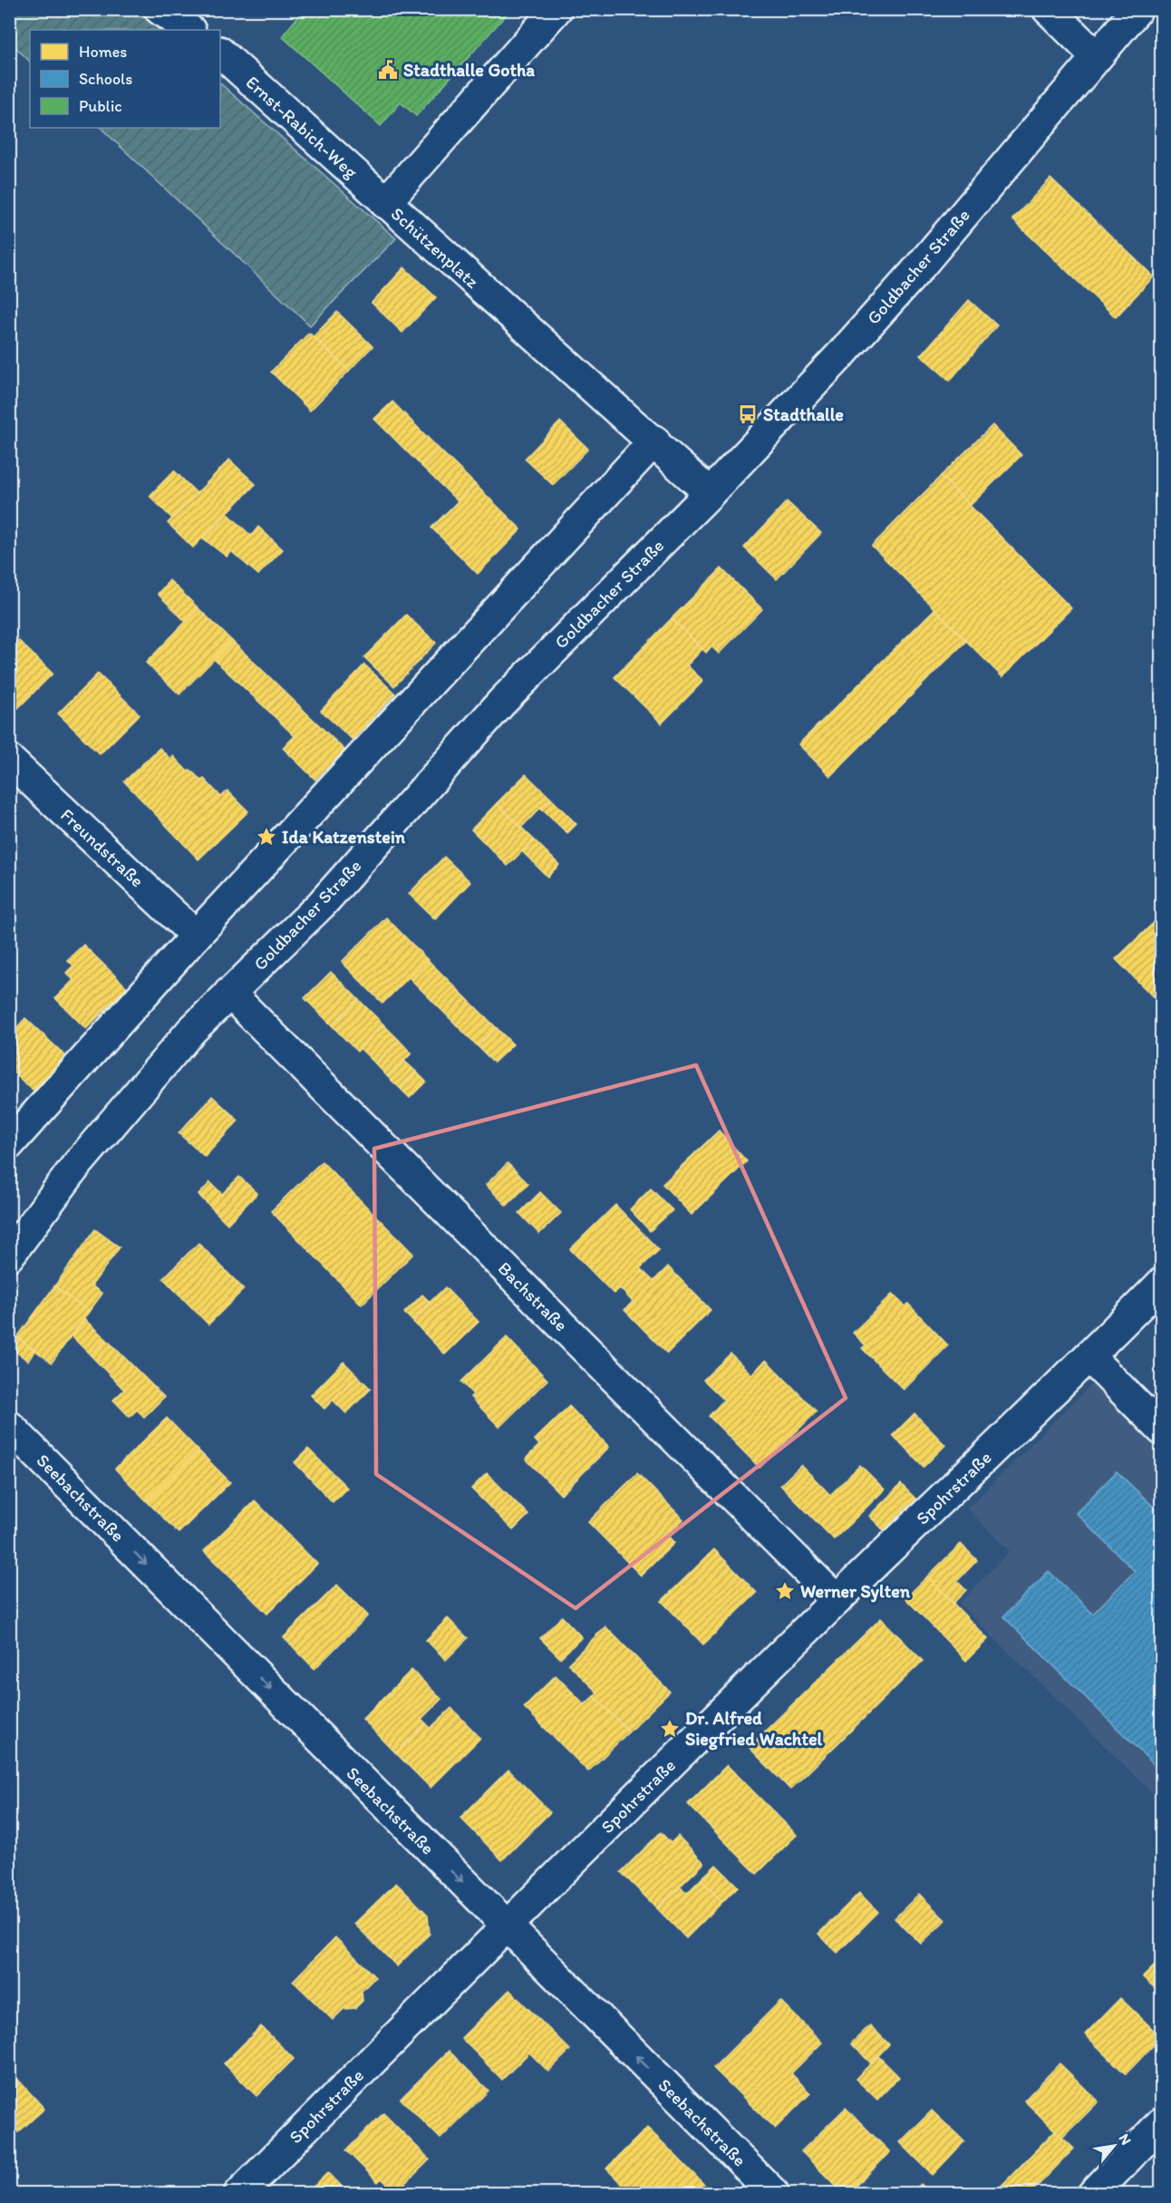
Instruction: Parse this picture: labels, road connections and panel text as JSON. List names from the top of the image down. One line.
{"streets":{"street":["Ernst-Rabich-Weg","Schützenplatz","Goldbacher Straße","Freundstraße","Bachstraße","Spohrstraße","Seebachstraße"]},"crossings":[["Ernst-Rabich-Weg","Schützenplatz"],["Goldbacher Straße","Bachstraße"],["Bachstraße","Spohrstraße"],["Spohrstraße","Seebachstraße"]],"places":{"public building":["Stadthalle Gotha"],"bus stop":["Stadthalle"],"place":["Ida Katzenstein","Werner Sylten","Dr. Alfred Siegfried Wachtel"]},"legend":["Homes","Schools","Public"],"north":"top right"}
